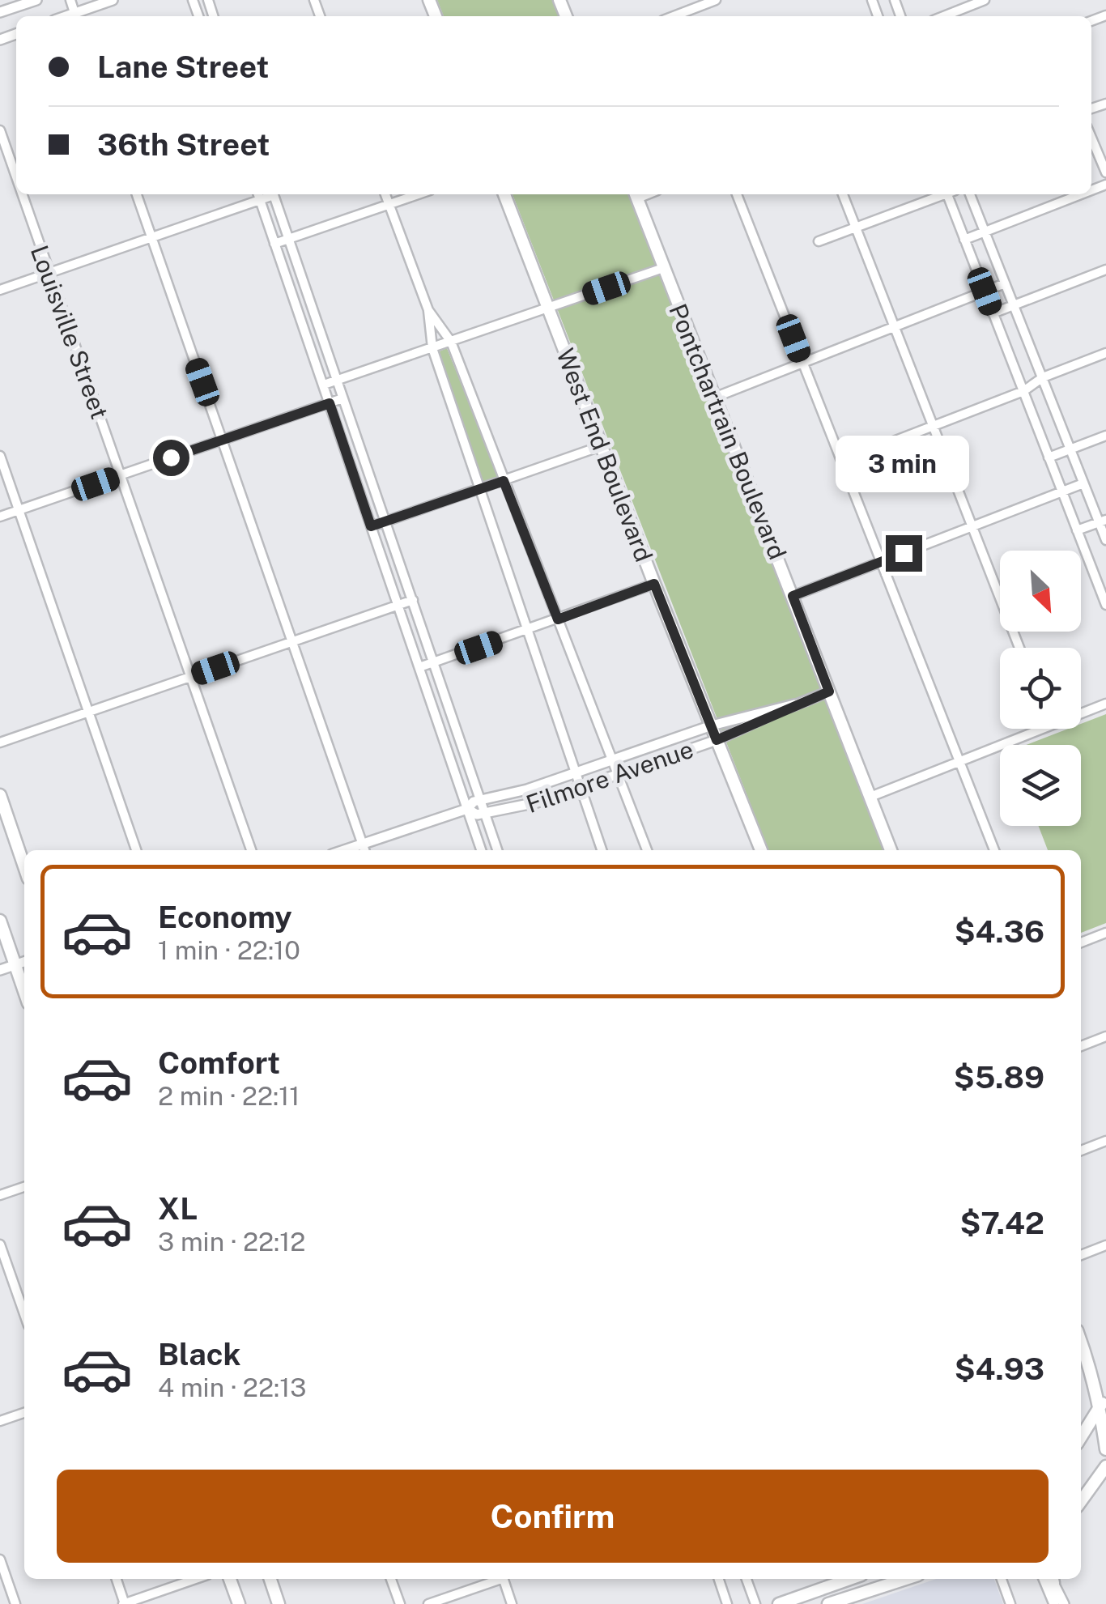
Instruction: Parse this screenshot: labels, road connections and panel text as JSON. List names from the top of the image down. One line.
{"streets":{"main road":["Pontchartrain Boulevard","West End Boulevard"],"street":["Louisville Street","Filmore Avenue"]},"crossings":[["Pontchartrain Boulevard","Filmore Avenue"],["West End Boulevard","Filmore Avenue"]],"north":"bottom right","page":{"banner":["Lane Street","36th Street"],"bubble":"3 min","list":[{"name":"Economy","note":"1 min · 22:10","value":"$4.36"},{"name":"Comfort","note":"2 min · 22:11","value":"$5.89"},{"name":"XL","note":"3 min · 22:12","value":"$7.42"},{"name":"Black","note":"4 min · 22:13","value":"$4.93"}],"buttons":"Confirm"}}
